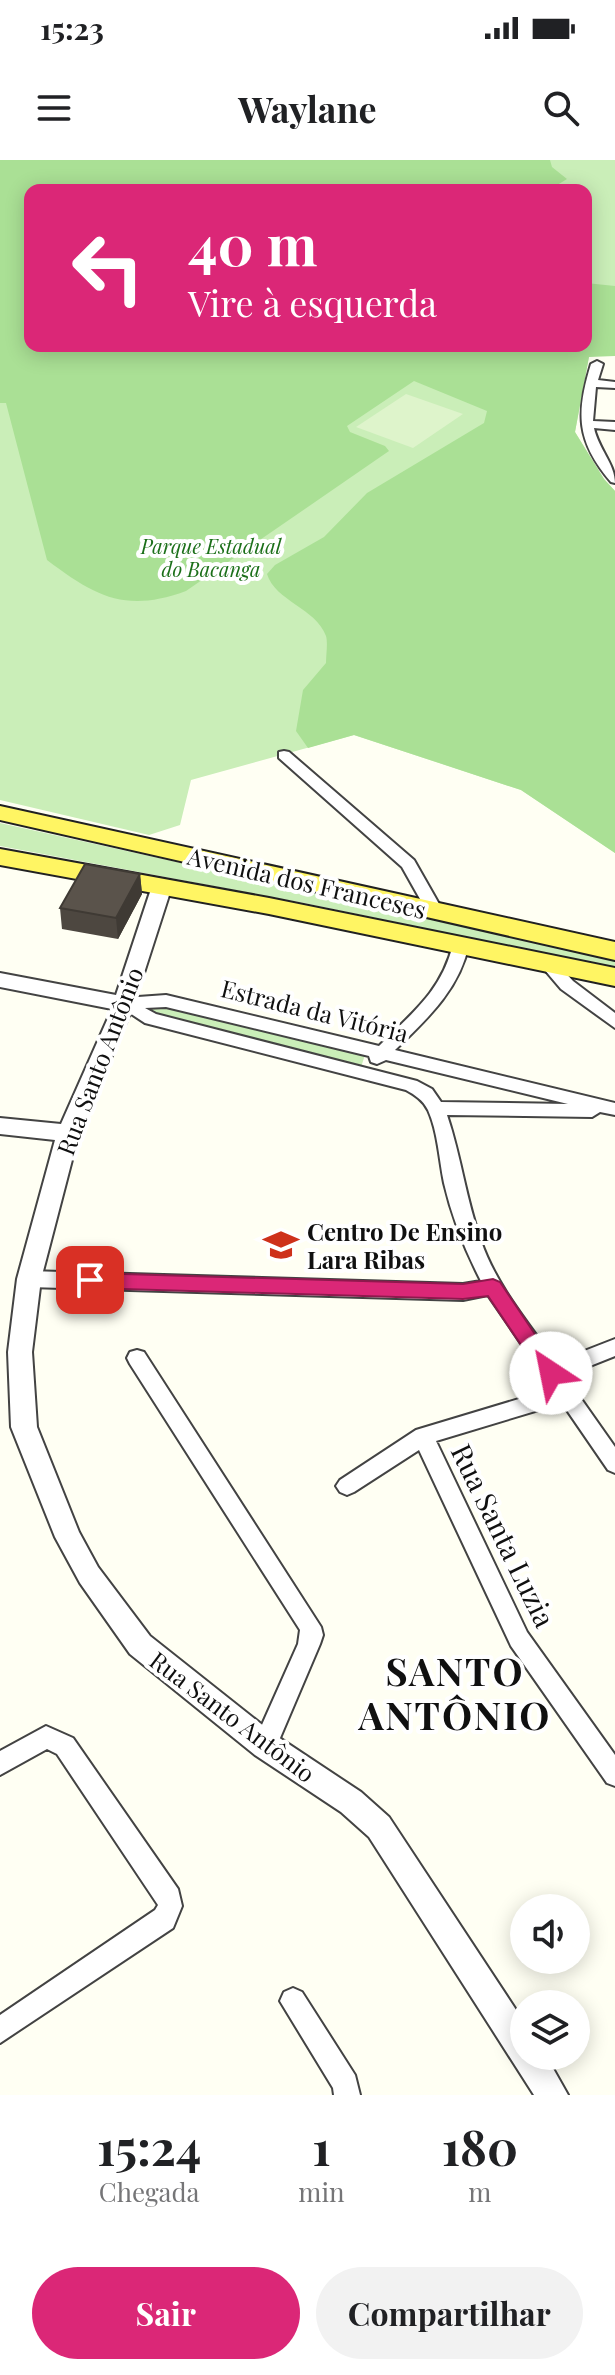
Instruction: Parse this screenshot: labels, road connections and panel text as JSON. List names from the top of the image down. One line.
{"streets":{"main road":["Avenida dos Franceses"],"street":["Estrada da Vitória","Rua Santo Antônio","Rua Santa Luzia"]},"crossings":[["Avenida dos Franceses","Rua Santo Antônio"],["Estrada da Vitória","Rua Santo Antônio"]],"districts":["SANTO ANTÔNIO"],"parks":["Parque Estadual do Bacanga"],"places":{"school or university":["Centro De Ensino Lara Ribas"]},"page":{"status":"15:23","header":"Waylane","turn":["40 m","Vire à esquerda"],"eta":["15:24","Chegada","1","min","180","m"],"buttons":["Sair","Compartilhar"]}}
